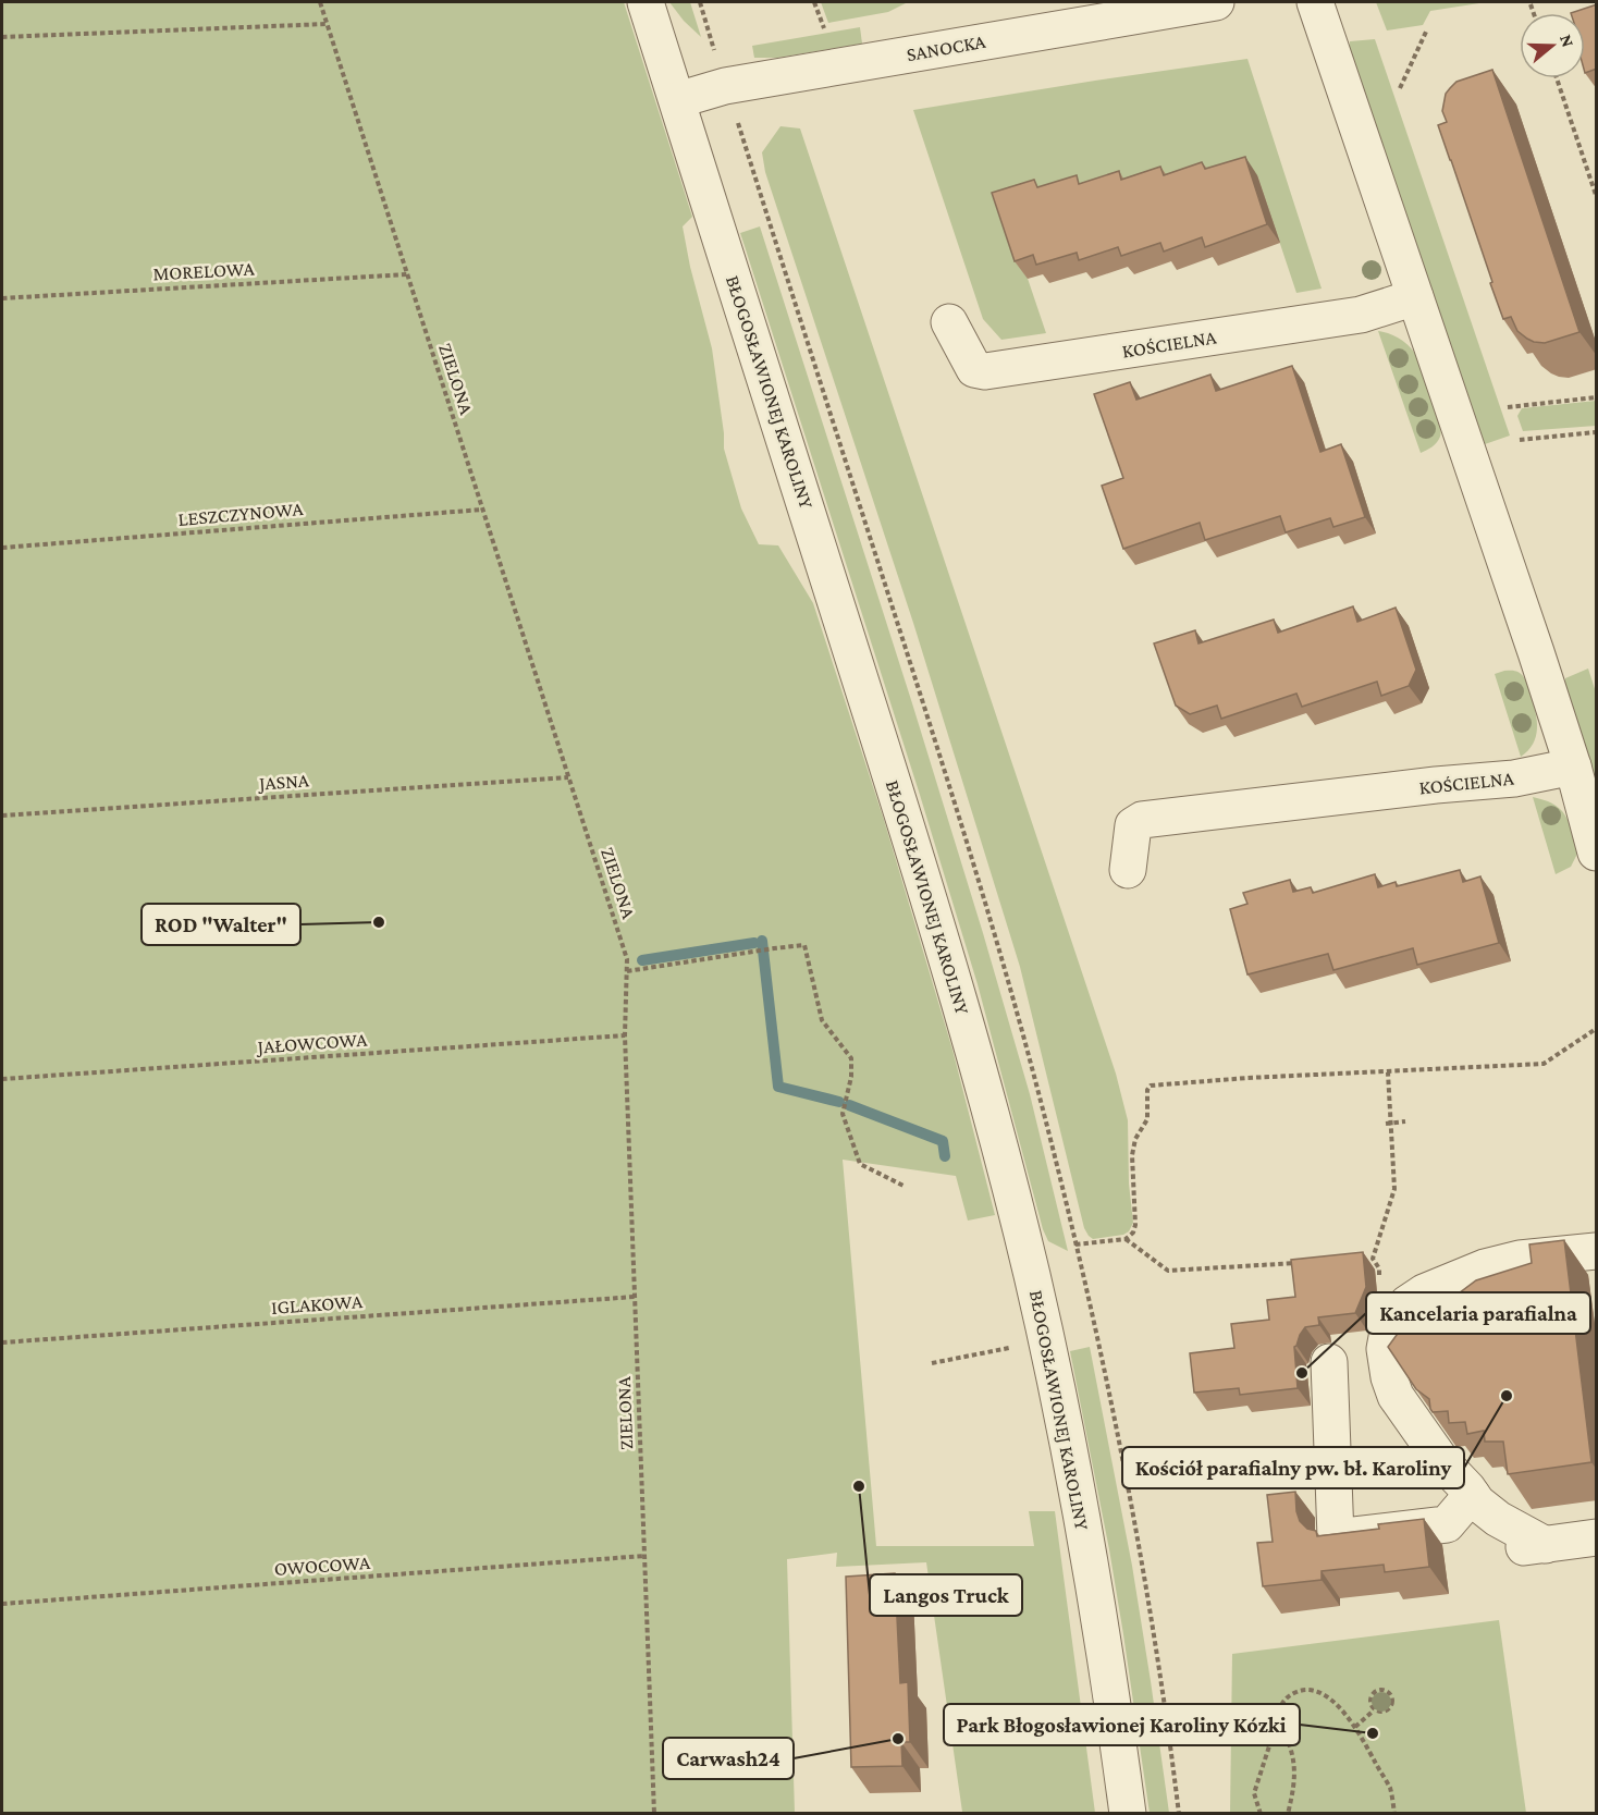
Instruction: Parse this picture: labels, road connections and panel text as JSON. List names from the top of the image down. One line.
{"streets":{"street":["SANOCKA","KOŚCIELNA","BŁOGOSŁAWIONEJ KAROLINY"],"path":["MORELOWA","ZIELONA","LESZCZYNOWA","JASNA","JAŁOWCOWA","IGLAKOWA","OWOCOWA"]},"crossings":[["SANOCKA","BŁOGOSŁAWIONEJ KAROLINY"],["MORELOWA","ZIELONA"],["ZIELONA","LESZCZYNOWA"],["ZIELONA","JASNA"],["ZIELONA","JAŁOWCOWA"],["ZIELONA","IGLAKOWA"],["ZIELONA","OWOCOWA"]],"places":["ROD \"Walter\"","Kancelaria parafialna","Kościół parafialny pw. bł. Karoliny","Langos Truck","Park Błogosławionej Karoliny Kózki","Carwash24"],"north":"right"}
